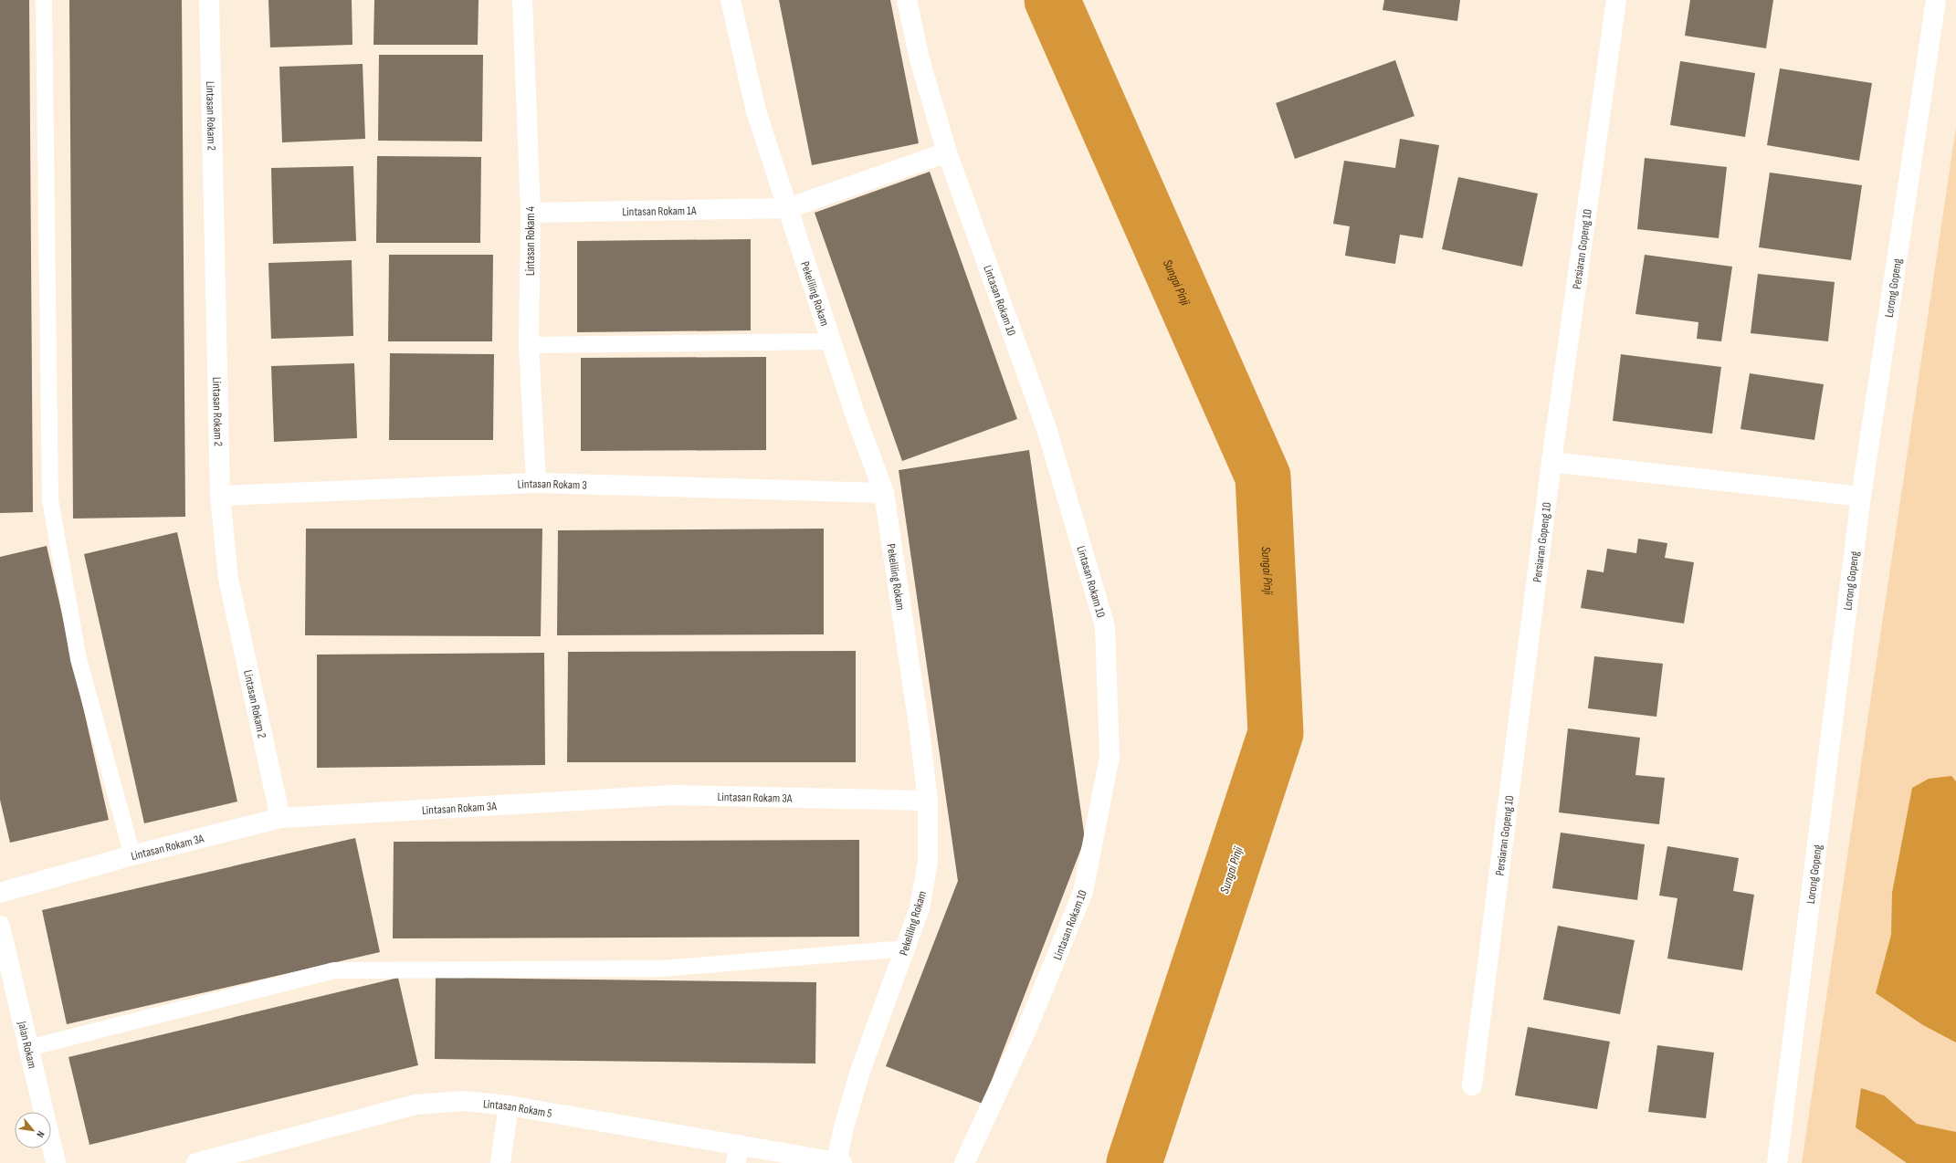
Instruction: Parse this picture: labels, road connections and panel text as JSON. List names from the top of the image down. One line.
{"streets":{"street":["Lintasan Rokam 2","Lintasan Rokam 1A","Lintasan Rokam 4","Persiaran Gopeng 10","Lorong Gopeng","Pekeliling Rokam","Lintasan Rokam 10","Lintasan Rokam 3","Lintasan Rokam 3A","Jalan Rokam","Lintasan Rokam 5"]},"crossings":[["Lintasan Rokam 2","Lintasan Rokam 3"],["Lintasan Rokam 2","Lintasan Rokam 3A"],["Lintasan Rokam 1A","Lintasan Rokam 4"],["Lintasan Rokam 1A","Pekeliling Rokam"],["Lintasan Rokam 1A","Lintasan Rokam 10"],["Lintasan Rokam 4","Lintasan Rokam 3"],["Pekeliling Rokam","Lintasan Rokam 3"],["Pekeliling Rokam","Lintasan Rokam 3A"],["Pekeliling Rokam","Lintasan Rokam 5"]],"water":["Sungai Pinji"],"north":"bottom right"}
